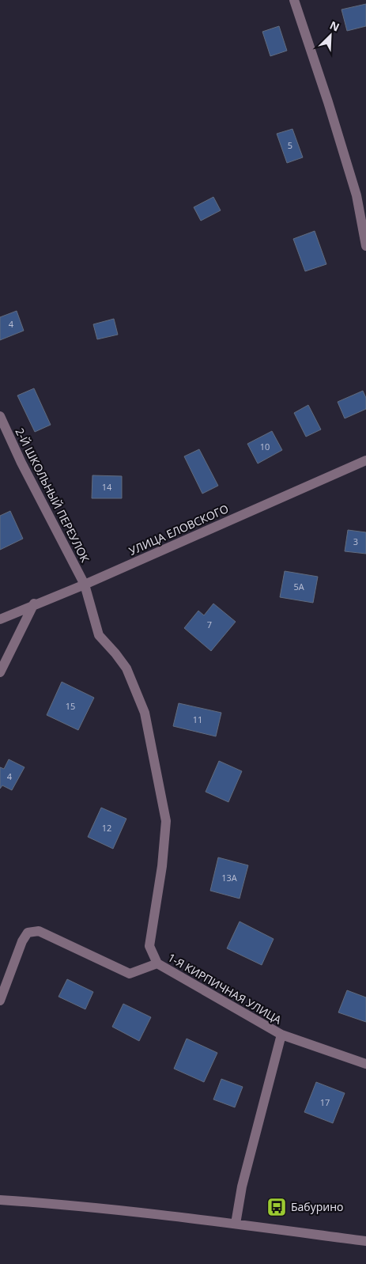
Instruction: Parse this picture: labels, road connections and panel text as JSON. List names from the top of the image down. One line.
{"streets":{"street":["2-Й ШКОЛЬНЫЙ ПЕРЕУЛОК","УЛИЦА ЕЛОВСКОГО","1-Я КИРПИЧНАЯ УЛИЦА"]},"crossings":[["2-Й ШКОЛЬНЫЙ ПЕРЕУЛОК","УЛИЦА ЕЛОВСКОГО"],["2-Й ШКОЛЬНЫЙ ПЕРЕУЛОК","1-Я КИРПИЧНАЯ УЛИЦА"],["УЛИЦА ЕЛОВСКОГО","1-Я КИРПИЧНАЯ УЛИЦА"]],"places":{"bus stop":["Бабурино"]},"house_numbers":["5","4","10","14","3","5А","7","15","11","4","12","13А","17"],"north":"top right"}
